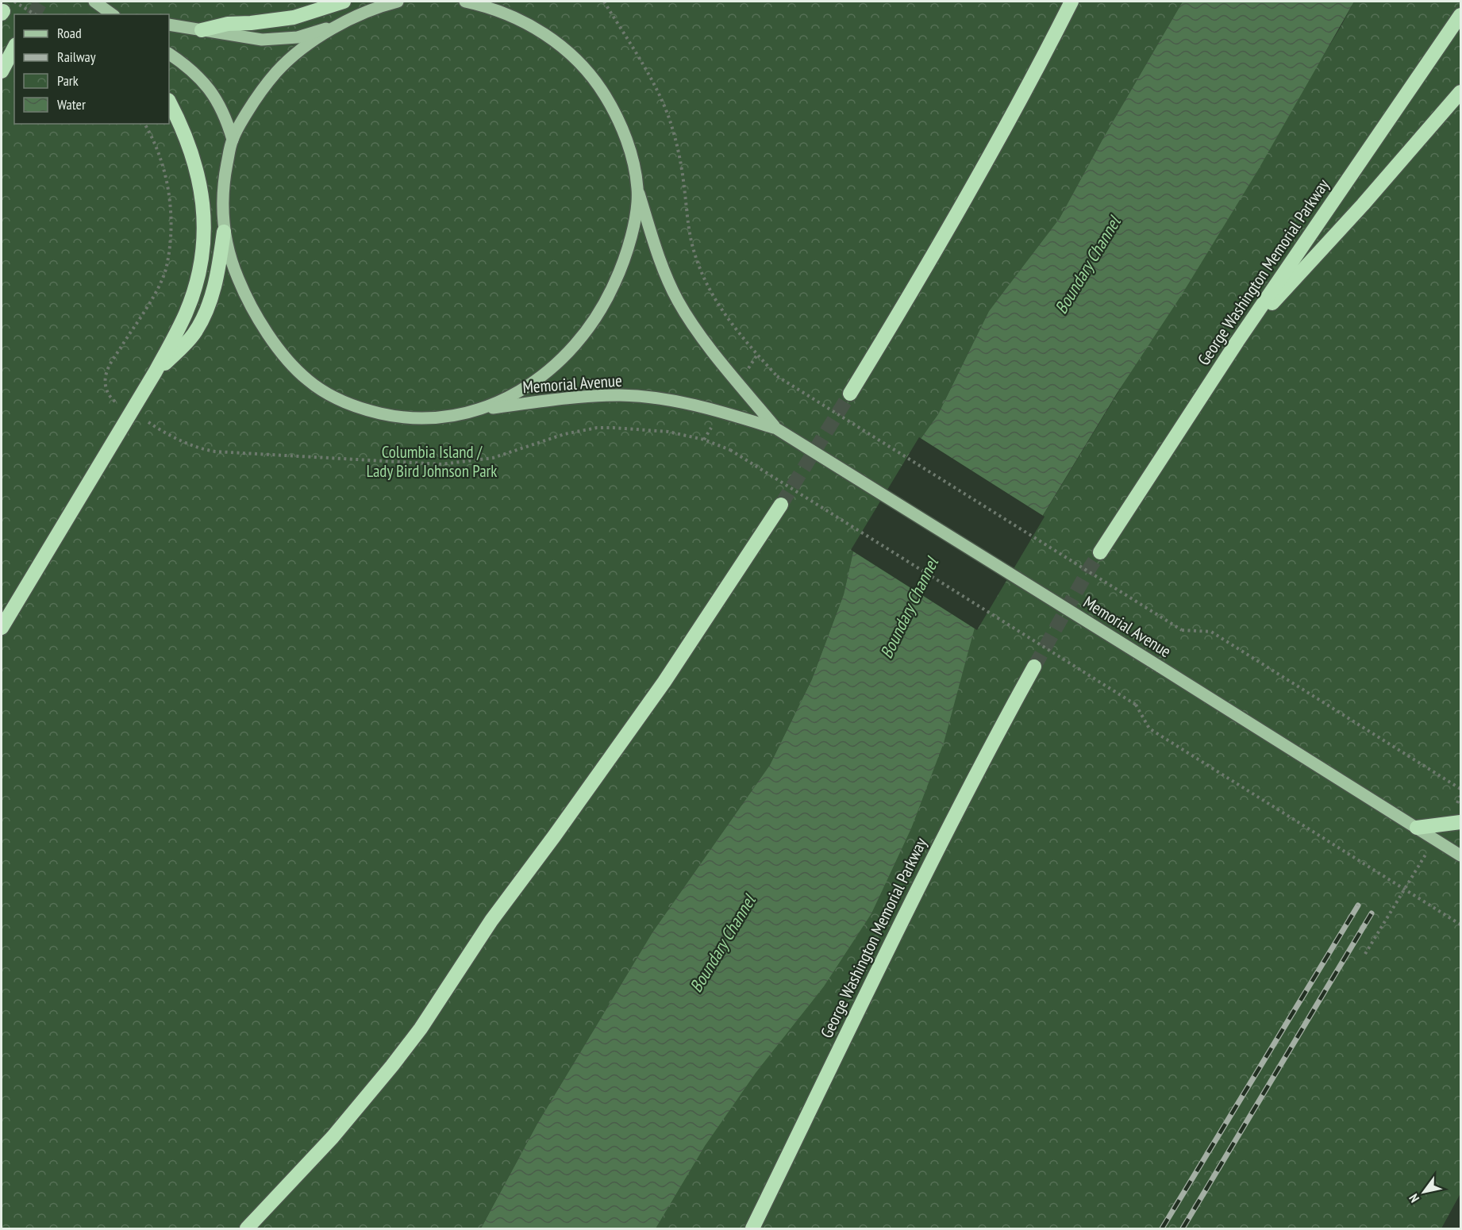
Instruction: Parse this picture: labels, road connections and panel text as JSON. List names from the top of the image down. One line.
{"streets":{"highway":["George Washington Memorial Parkway"],"main road":["Memorial Avenue"]},"water":["Boundary Channel"],"parks":["Columbia Island / Lady Bird Johnson Park"],"legend":["Road","Railway","Park","Water"],"north":"bottom left"}
